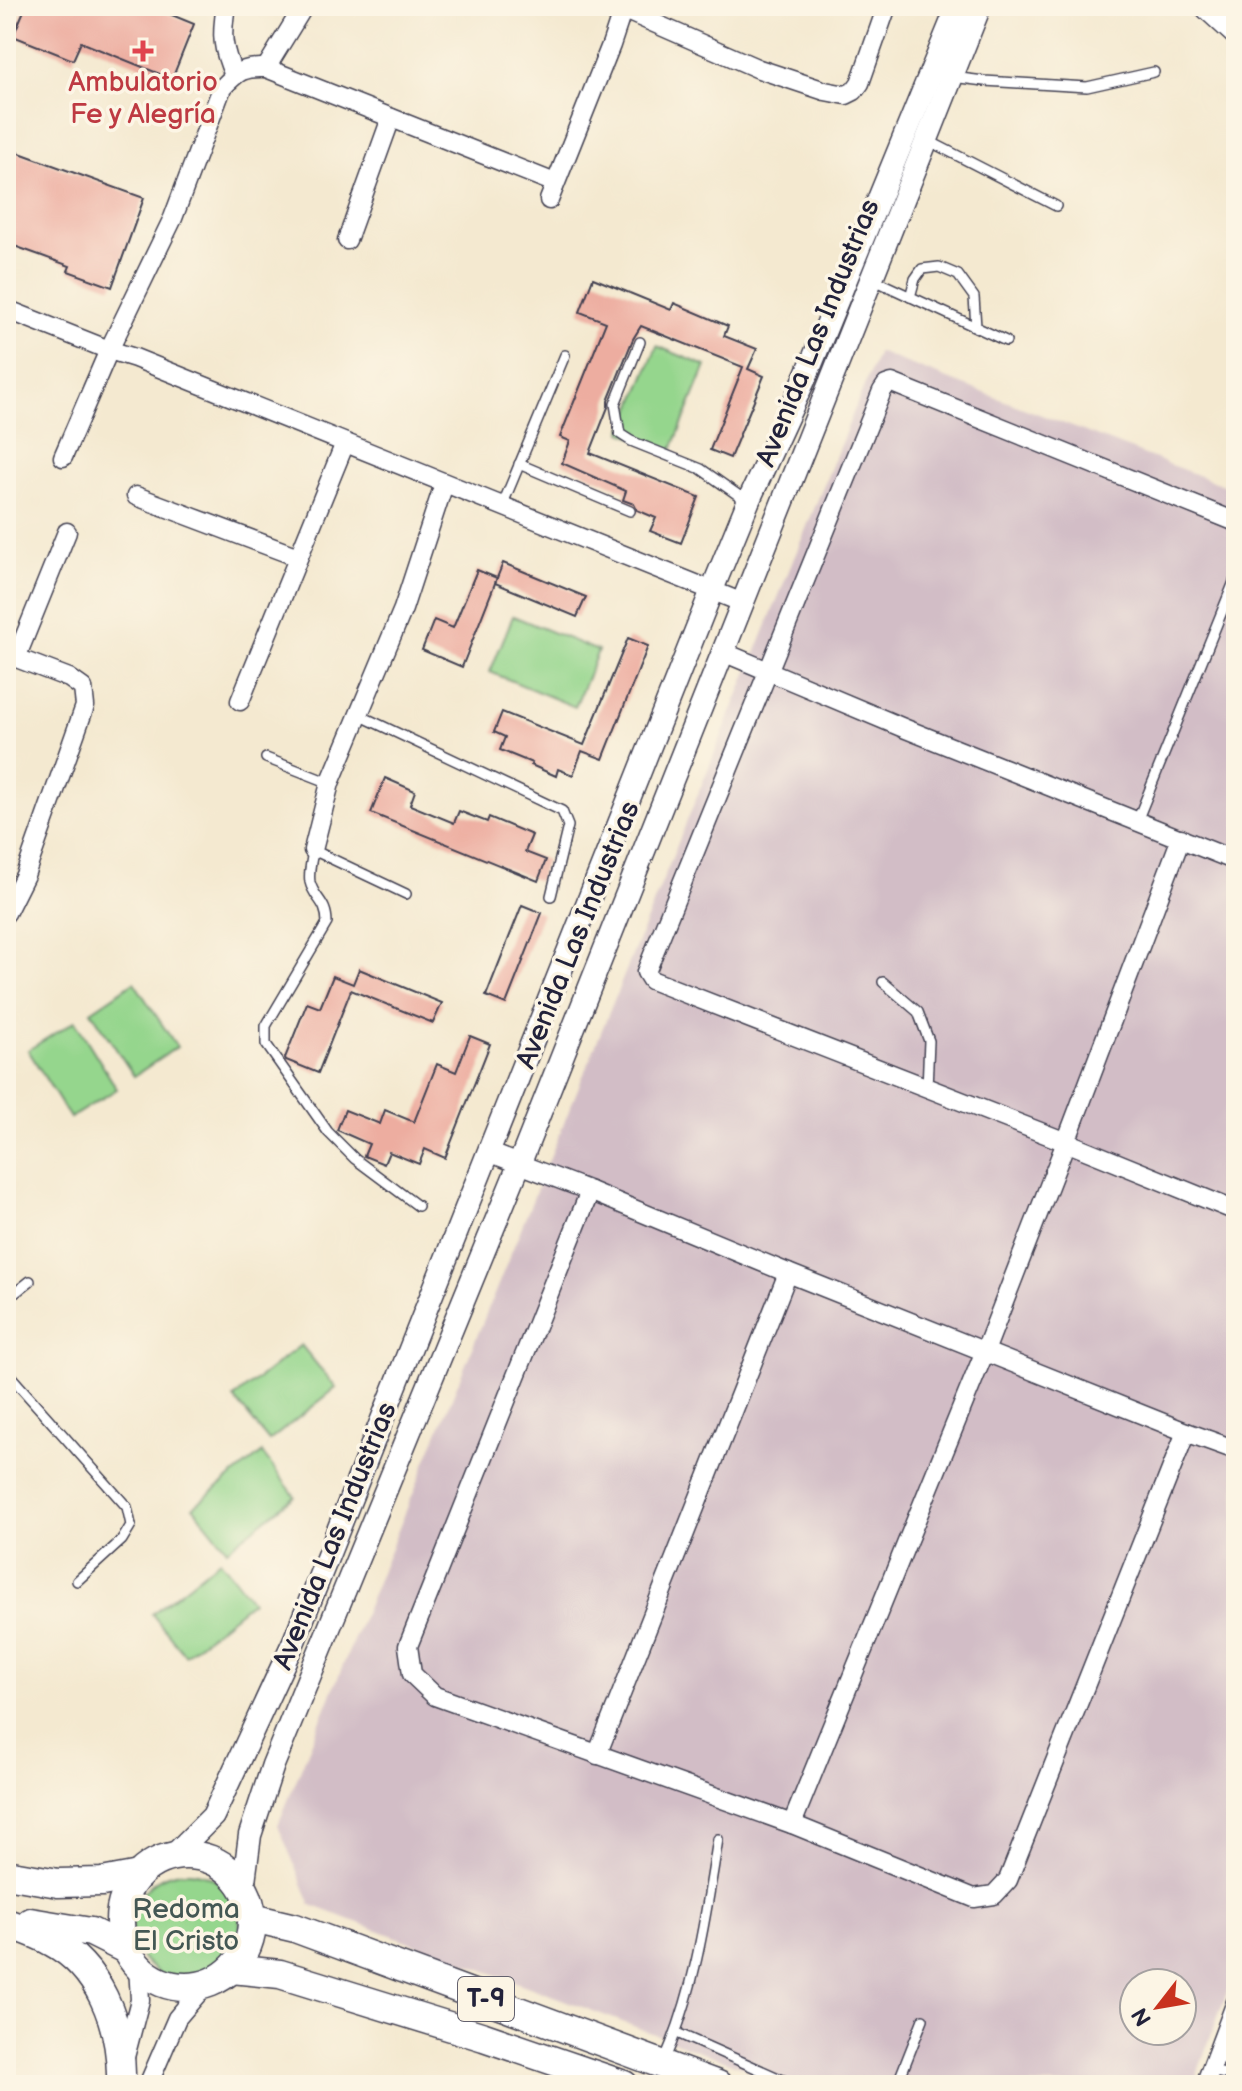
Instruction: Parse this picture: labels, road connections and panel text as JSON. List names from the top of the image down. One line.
{"streets":{"main road":["T-9"],"street":["Avenida Las Industrias"]},"crossings":[["Avenida Las Industrias","T-9"]],"parks":["Redoma El Cristo"],"places":{"health":["Ambulatorio Fe y Alegría"]},"north":"bottom left"}
